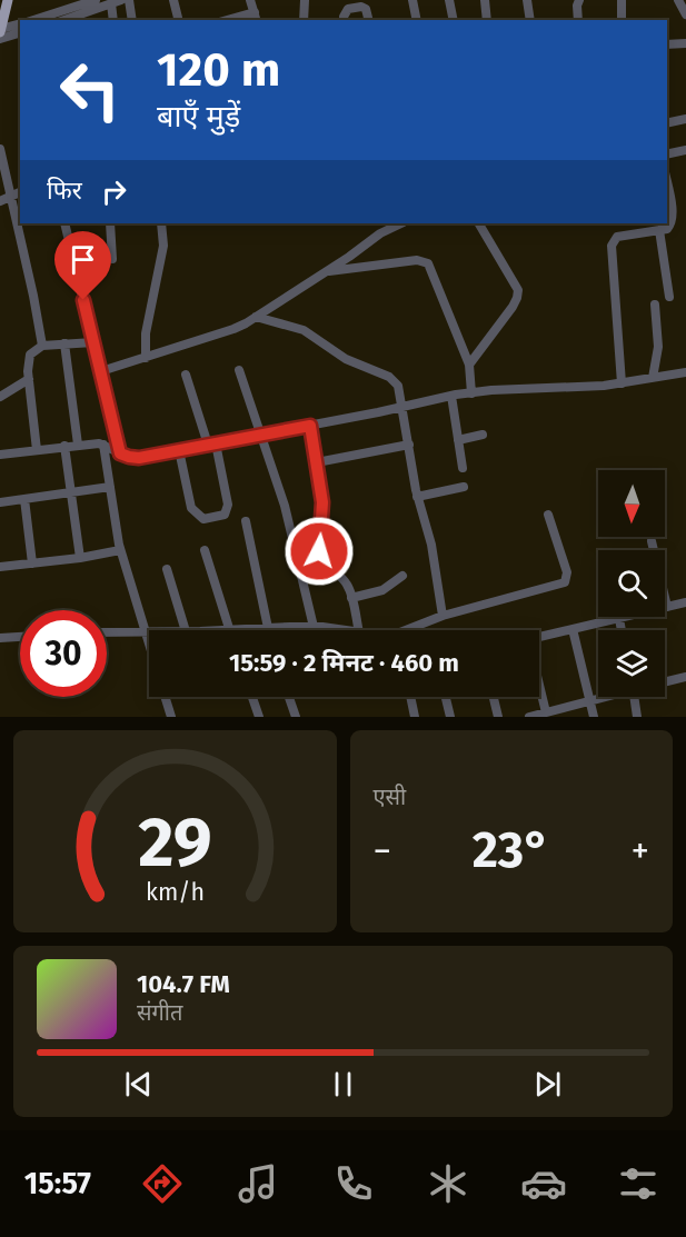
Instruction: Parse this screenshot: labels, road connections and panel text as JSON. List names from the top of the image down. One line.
{"north":"bottom","page":{"turn":["120 m","बाएँ मुड़ें"],"then":"फिर","limit":"30","trip":"15:59 · 2 मिनट · 460 m","tile":"एसी","heat":["−","23°","+"],"song":["104.7 FM","संगीत"],"tabs":"15:57","gauge":["29","km/h"]}}
